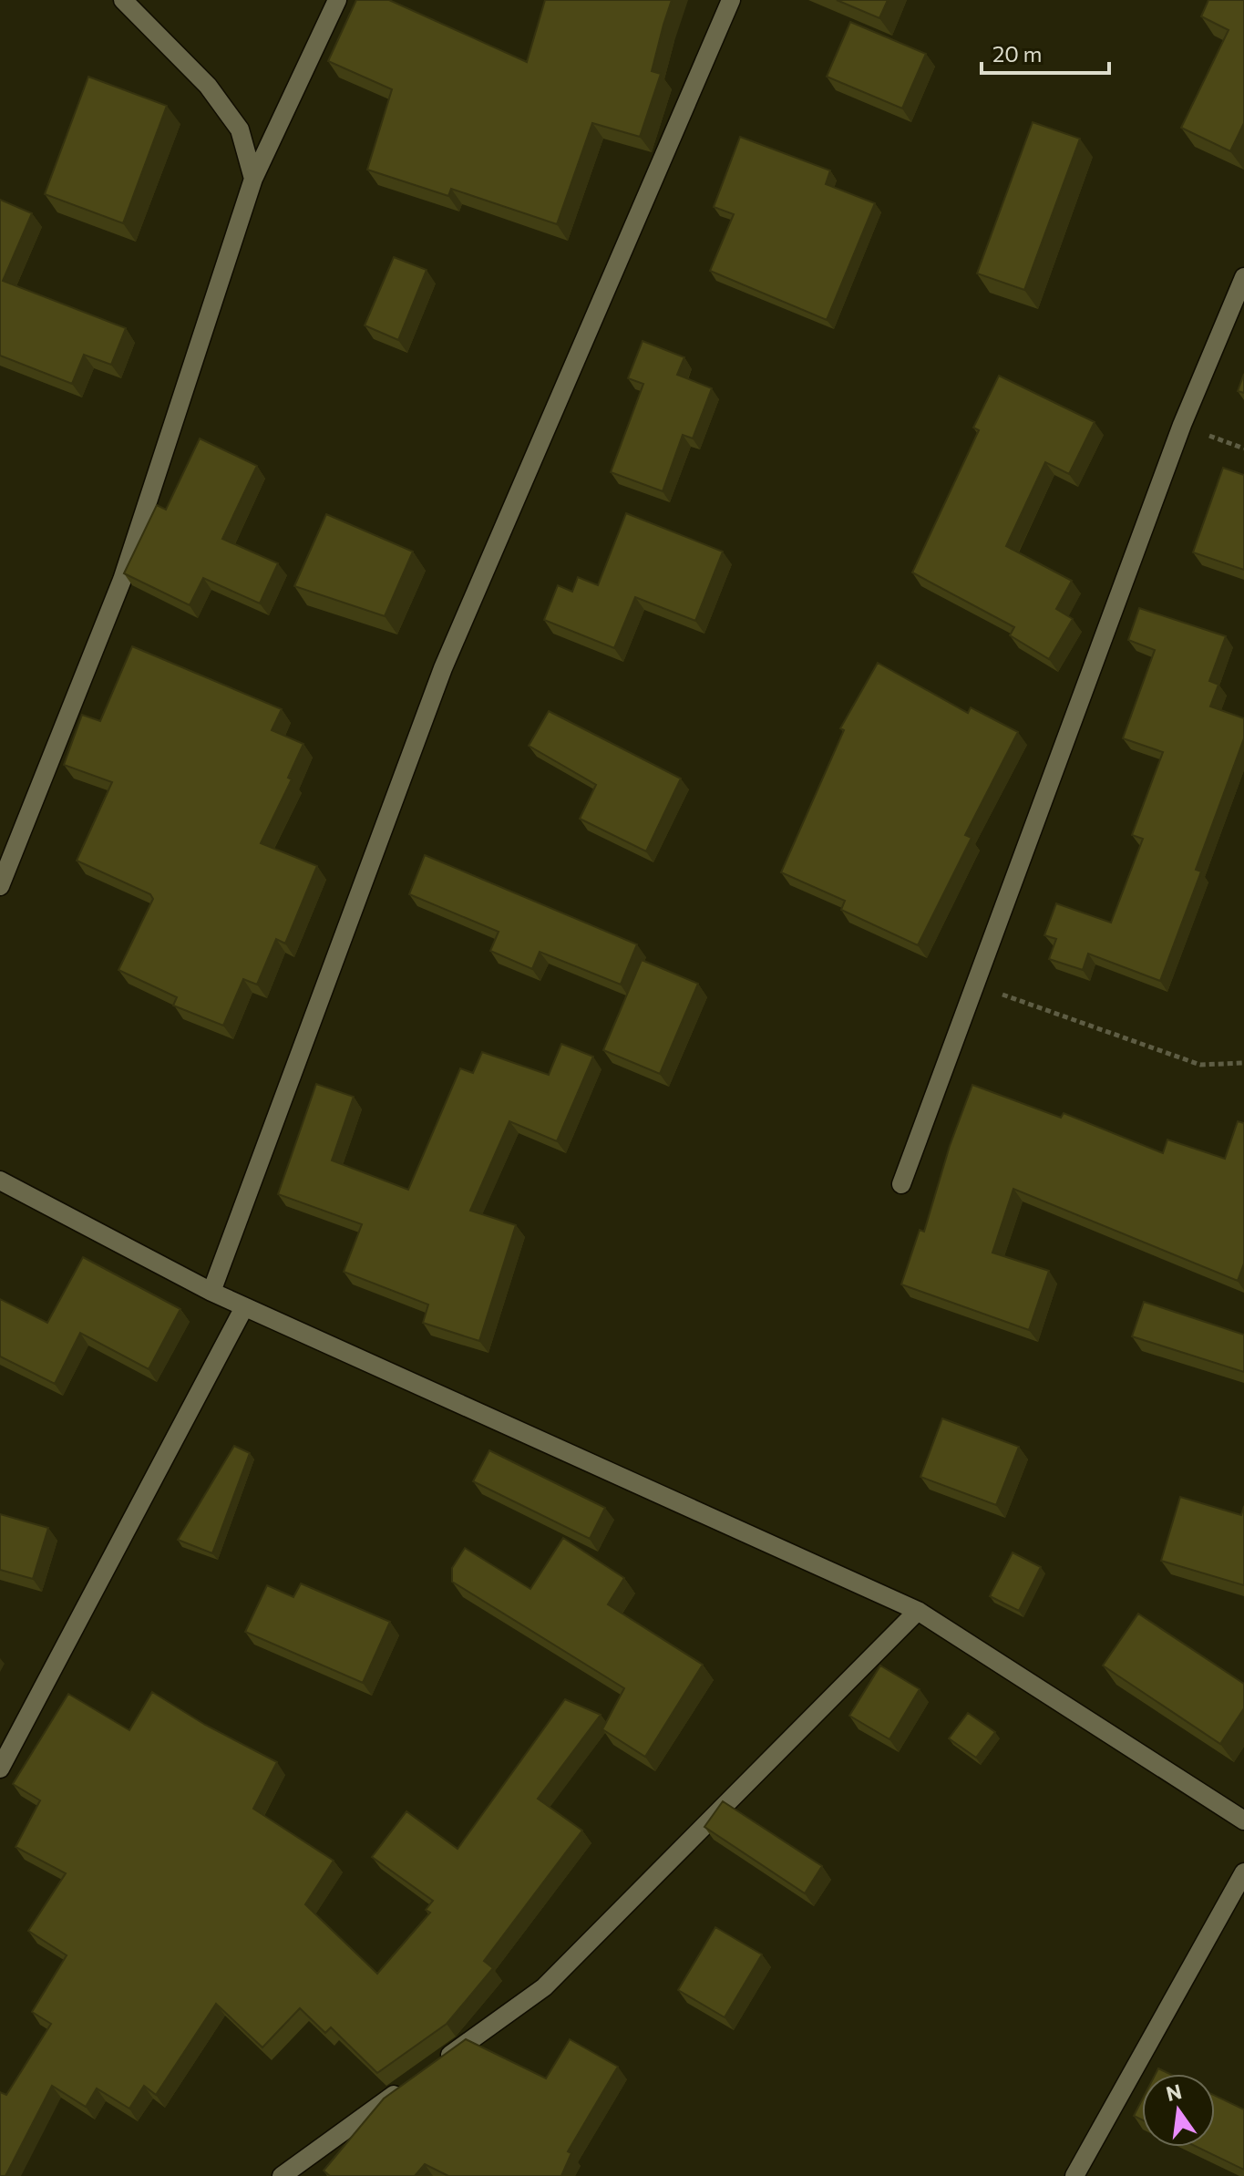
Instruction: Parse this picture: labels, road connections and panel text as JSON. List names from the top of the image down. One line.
{"scale_bar":"20 m","north":"top"}
